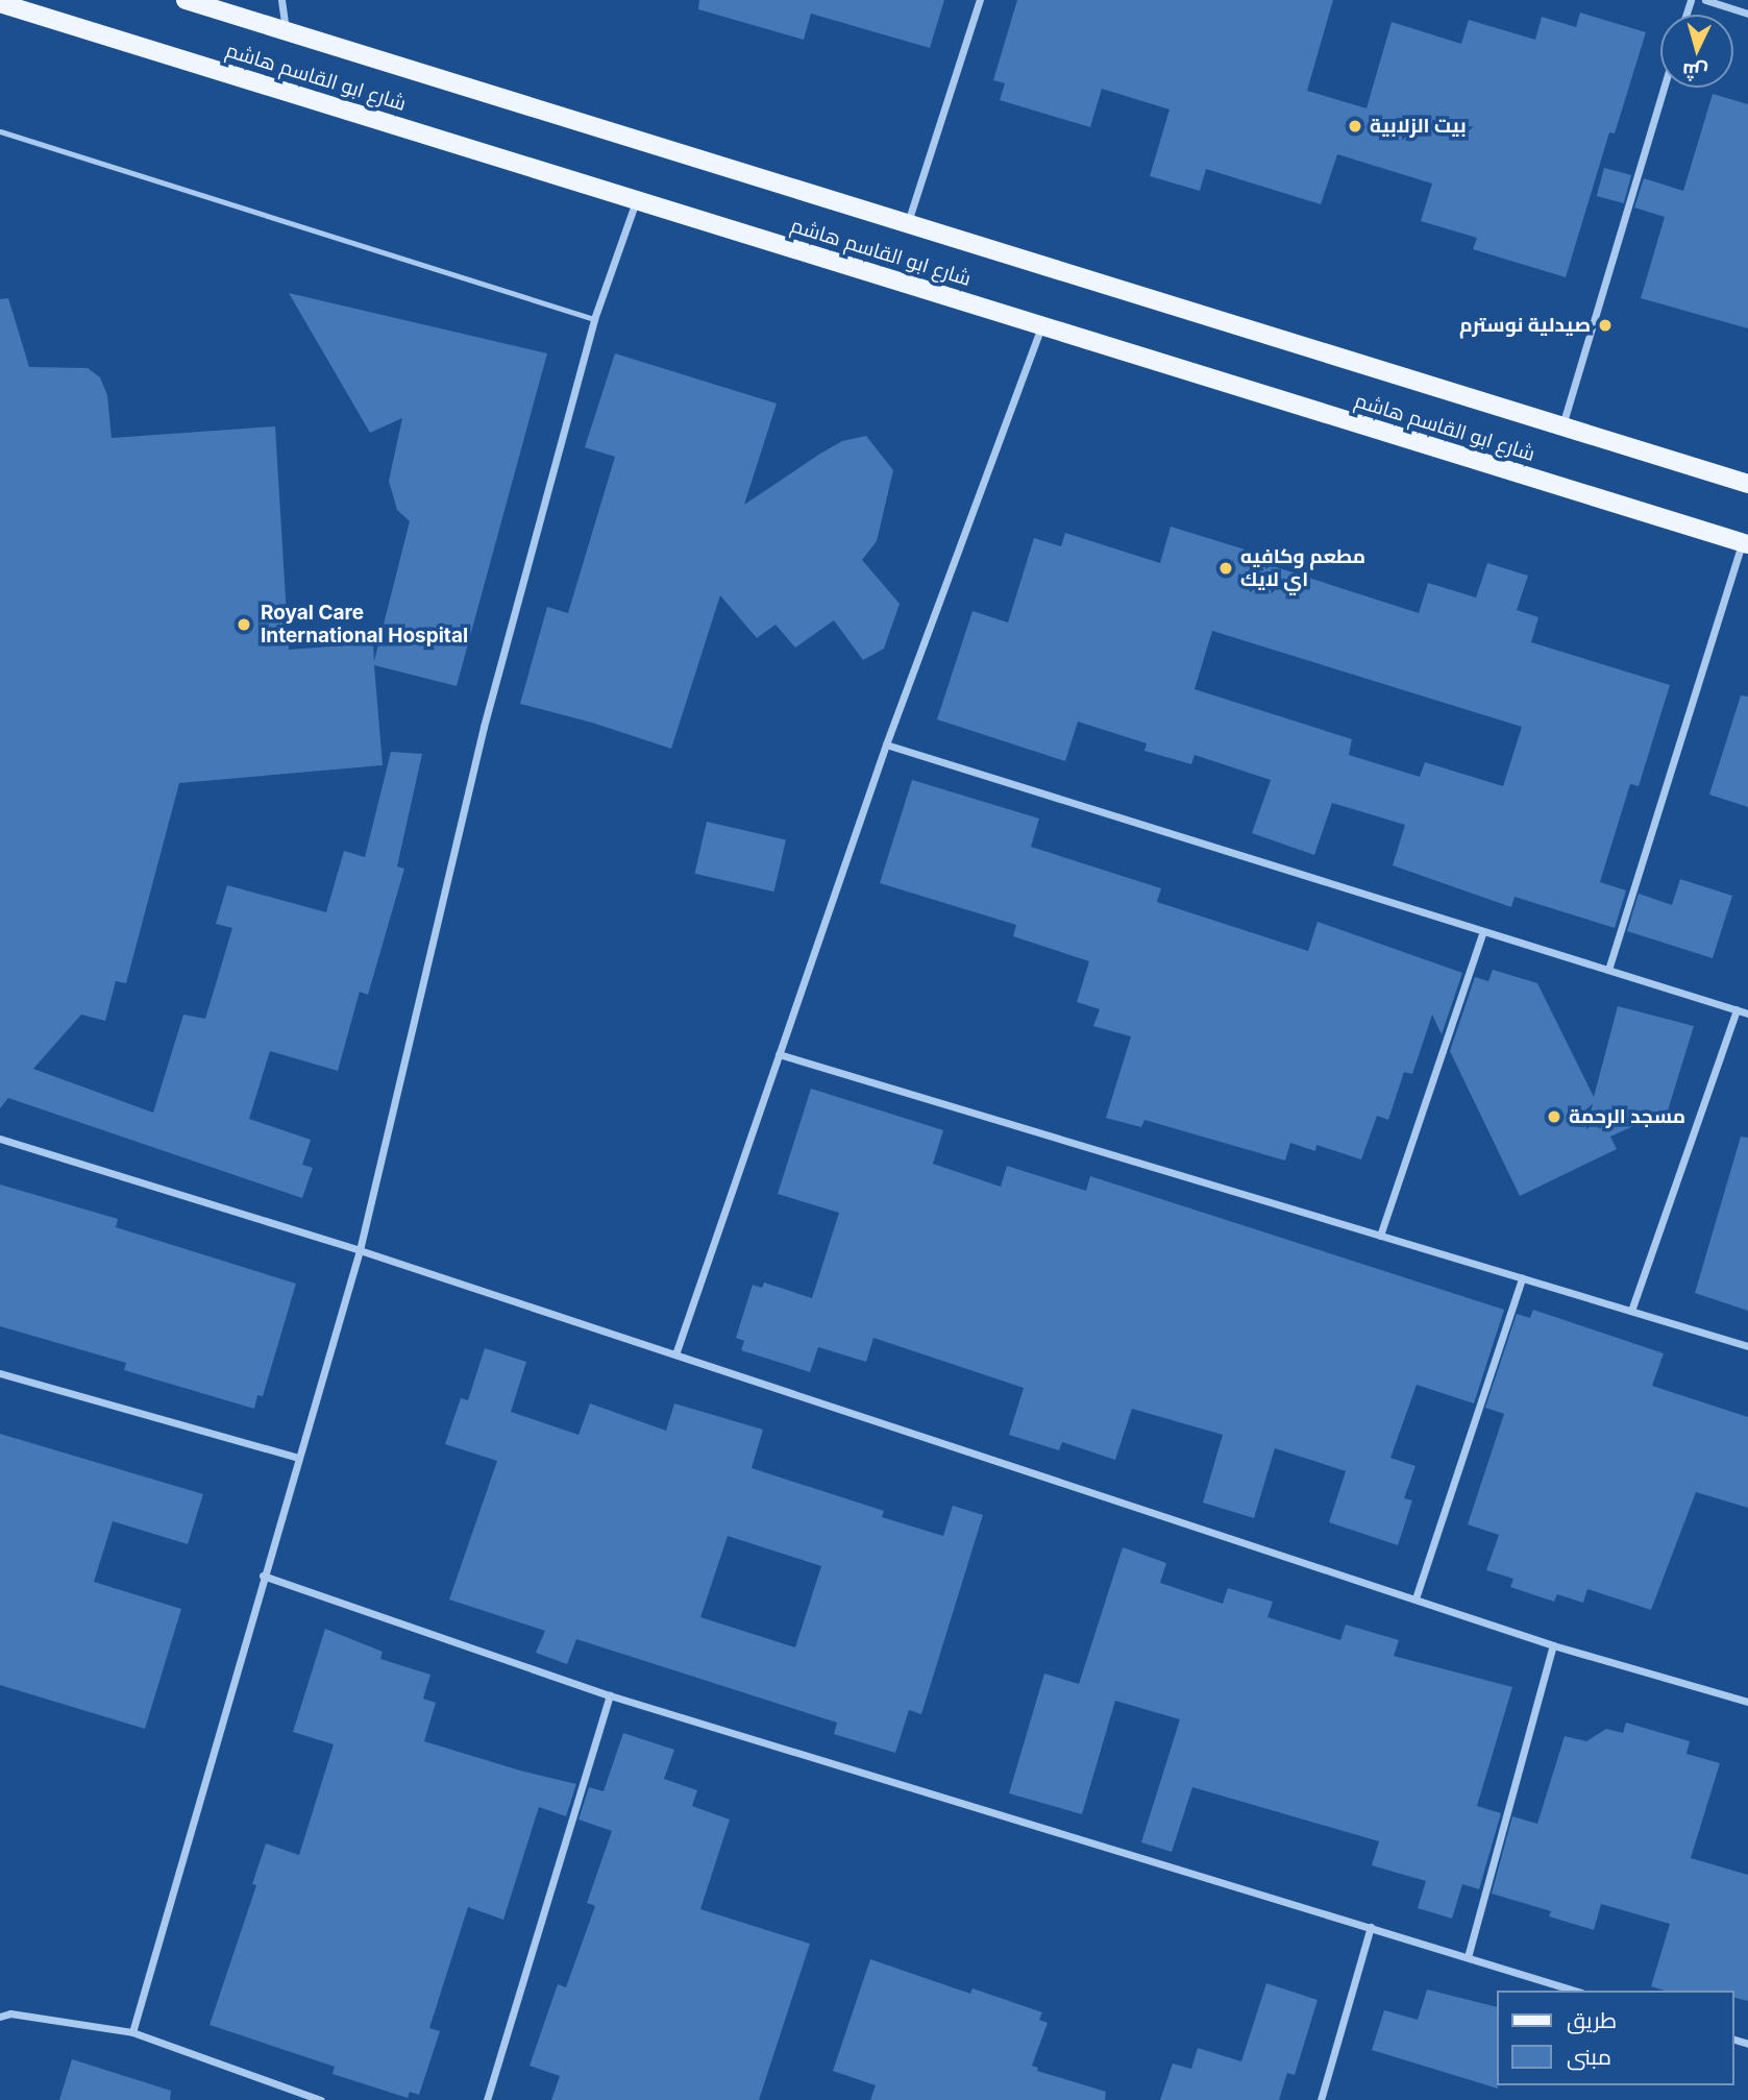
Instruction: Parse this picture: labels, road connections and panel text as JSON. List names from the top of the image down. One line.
{"streets":{"main road":["شارع ابو القاسم هاشم"]},"places":["بيت الزلابية","صيدلية نوسترم","مطعم وكافيه اي لايك","Royal Care International Hospital","مسجد الرحمة"],"legend":["طريق","مبنى"],"north":"bottom"}
